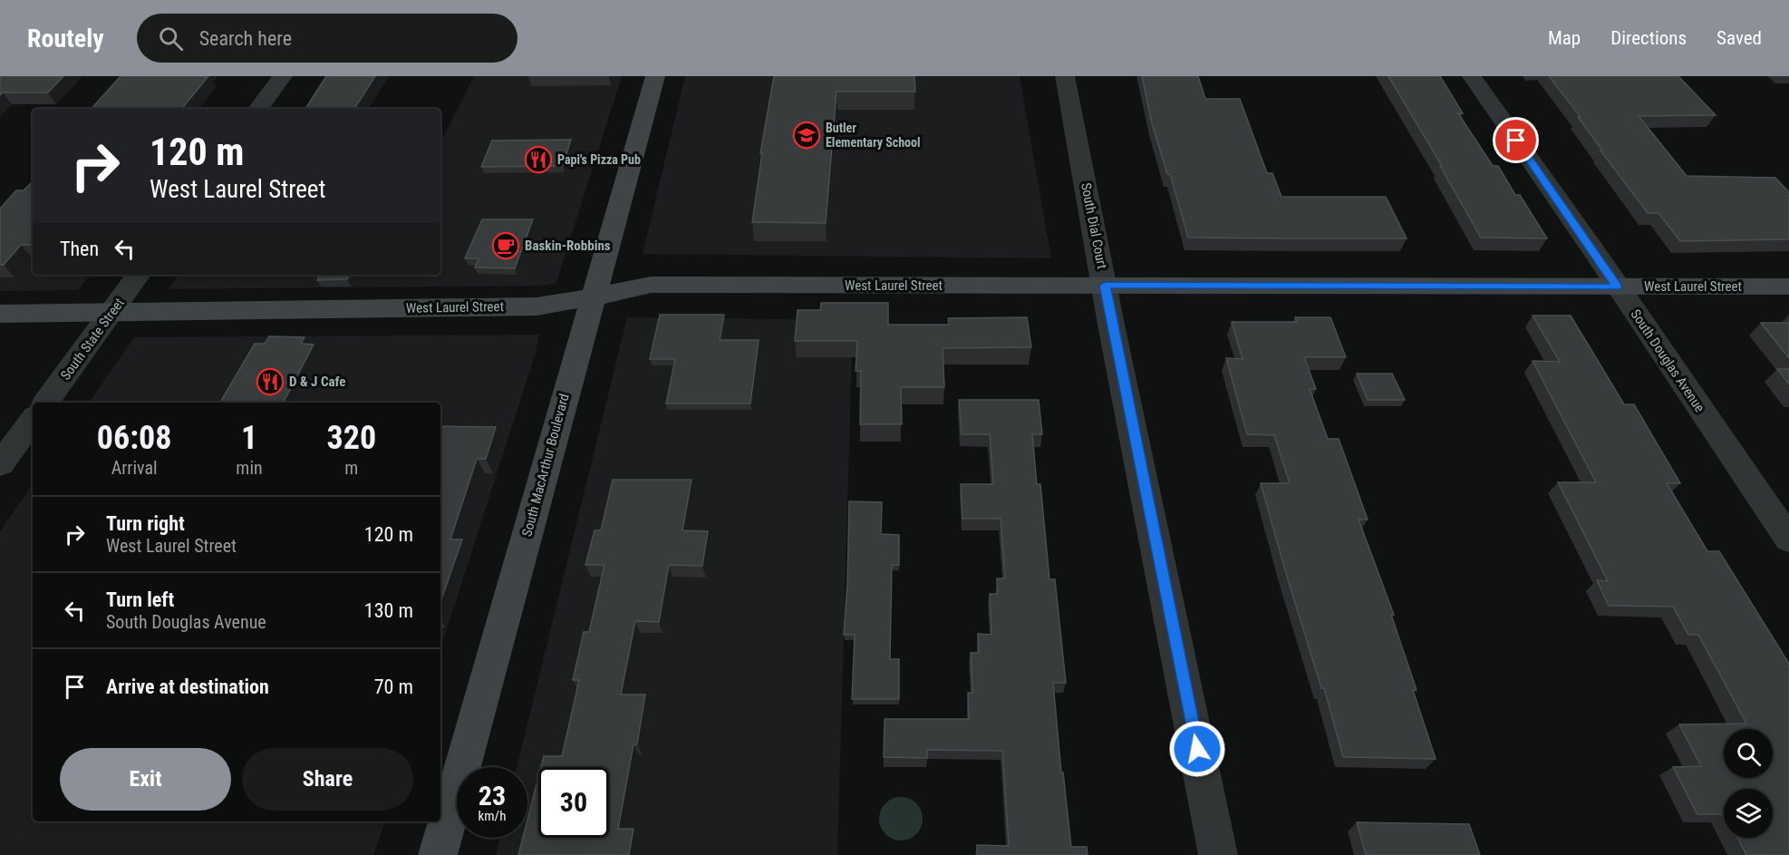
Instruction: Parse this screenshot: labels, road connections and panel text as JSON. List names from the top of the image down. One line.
{"streets":{"street":["South Dial Court","West Laurel Street","South State Street","South Douglas Avenue","South MacArthur Boulevard"]},"crossings":[["South Dial Court","West Laurel Street"],["West Laurel Street","South State Street"],["West Laurel Street","South Douglas Avenue"],["West Laurel Street","South MacArthur Boulevard"]],"places":{"school or university":["Butler Elementary School"],"restaurant":["Papi's Pizza Pub","D & J Cafe"],"cafe":["Baskin-Robbins"]},"page":{"header":"Routely","search":"Search here","nav":["Map","Directions","Saved"],"turn":["120 m","West Laurel Street"],"then":"Then","eta":["06:08","Arrival","1","min","320","m"],"list":[{"name":"Turn right","note":"West Laurel Street","value":"120 m"},{"name":"Turn left","note":"South Douglas Avenue","value":"130 m"},{"name":"Arrive at destination","value":"70 m"}],"buttons":["Exit","Share"],"speed":"23 km/h","limit":"30"}}
